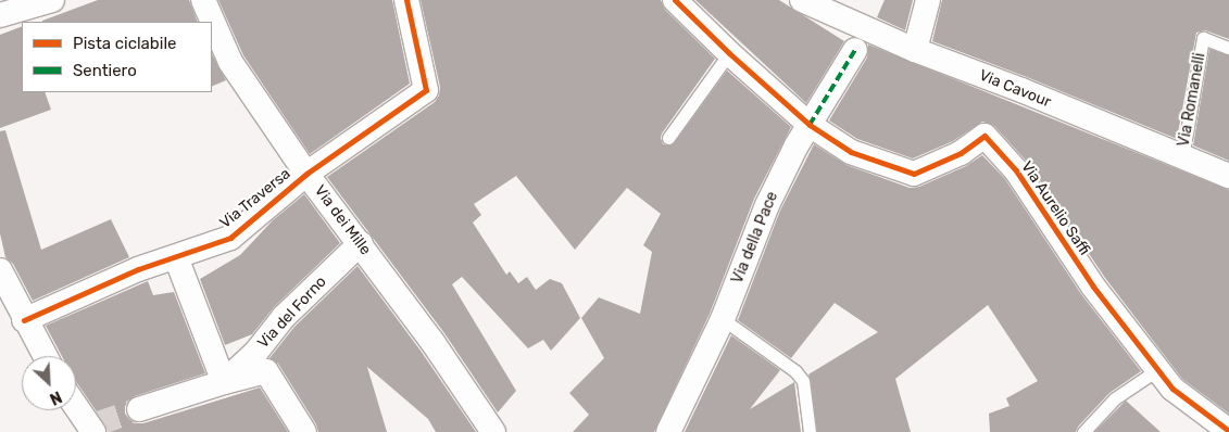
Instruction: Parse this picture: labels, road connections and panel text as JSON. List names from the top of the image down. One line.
{"streets":{"street":["Via Cavour","Via Traversa","Via Aurelio Saffi","Via dei Mille","Via della Pace","Via del Forno"],"lane":["Via Romanelli"]},"crossings":[["Via Cavour","Via Romanelli"],["Via Traversa","Via dei Mille"],["Via Aurelio Saffi","Via della Pace"],["Via dei Mille","Via del Forno"]],"legend":["Pista ciclabile","Sentiero"],"north":"bottom right"}
